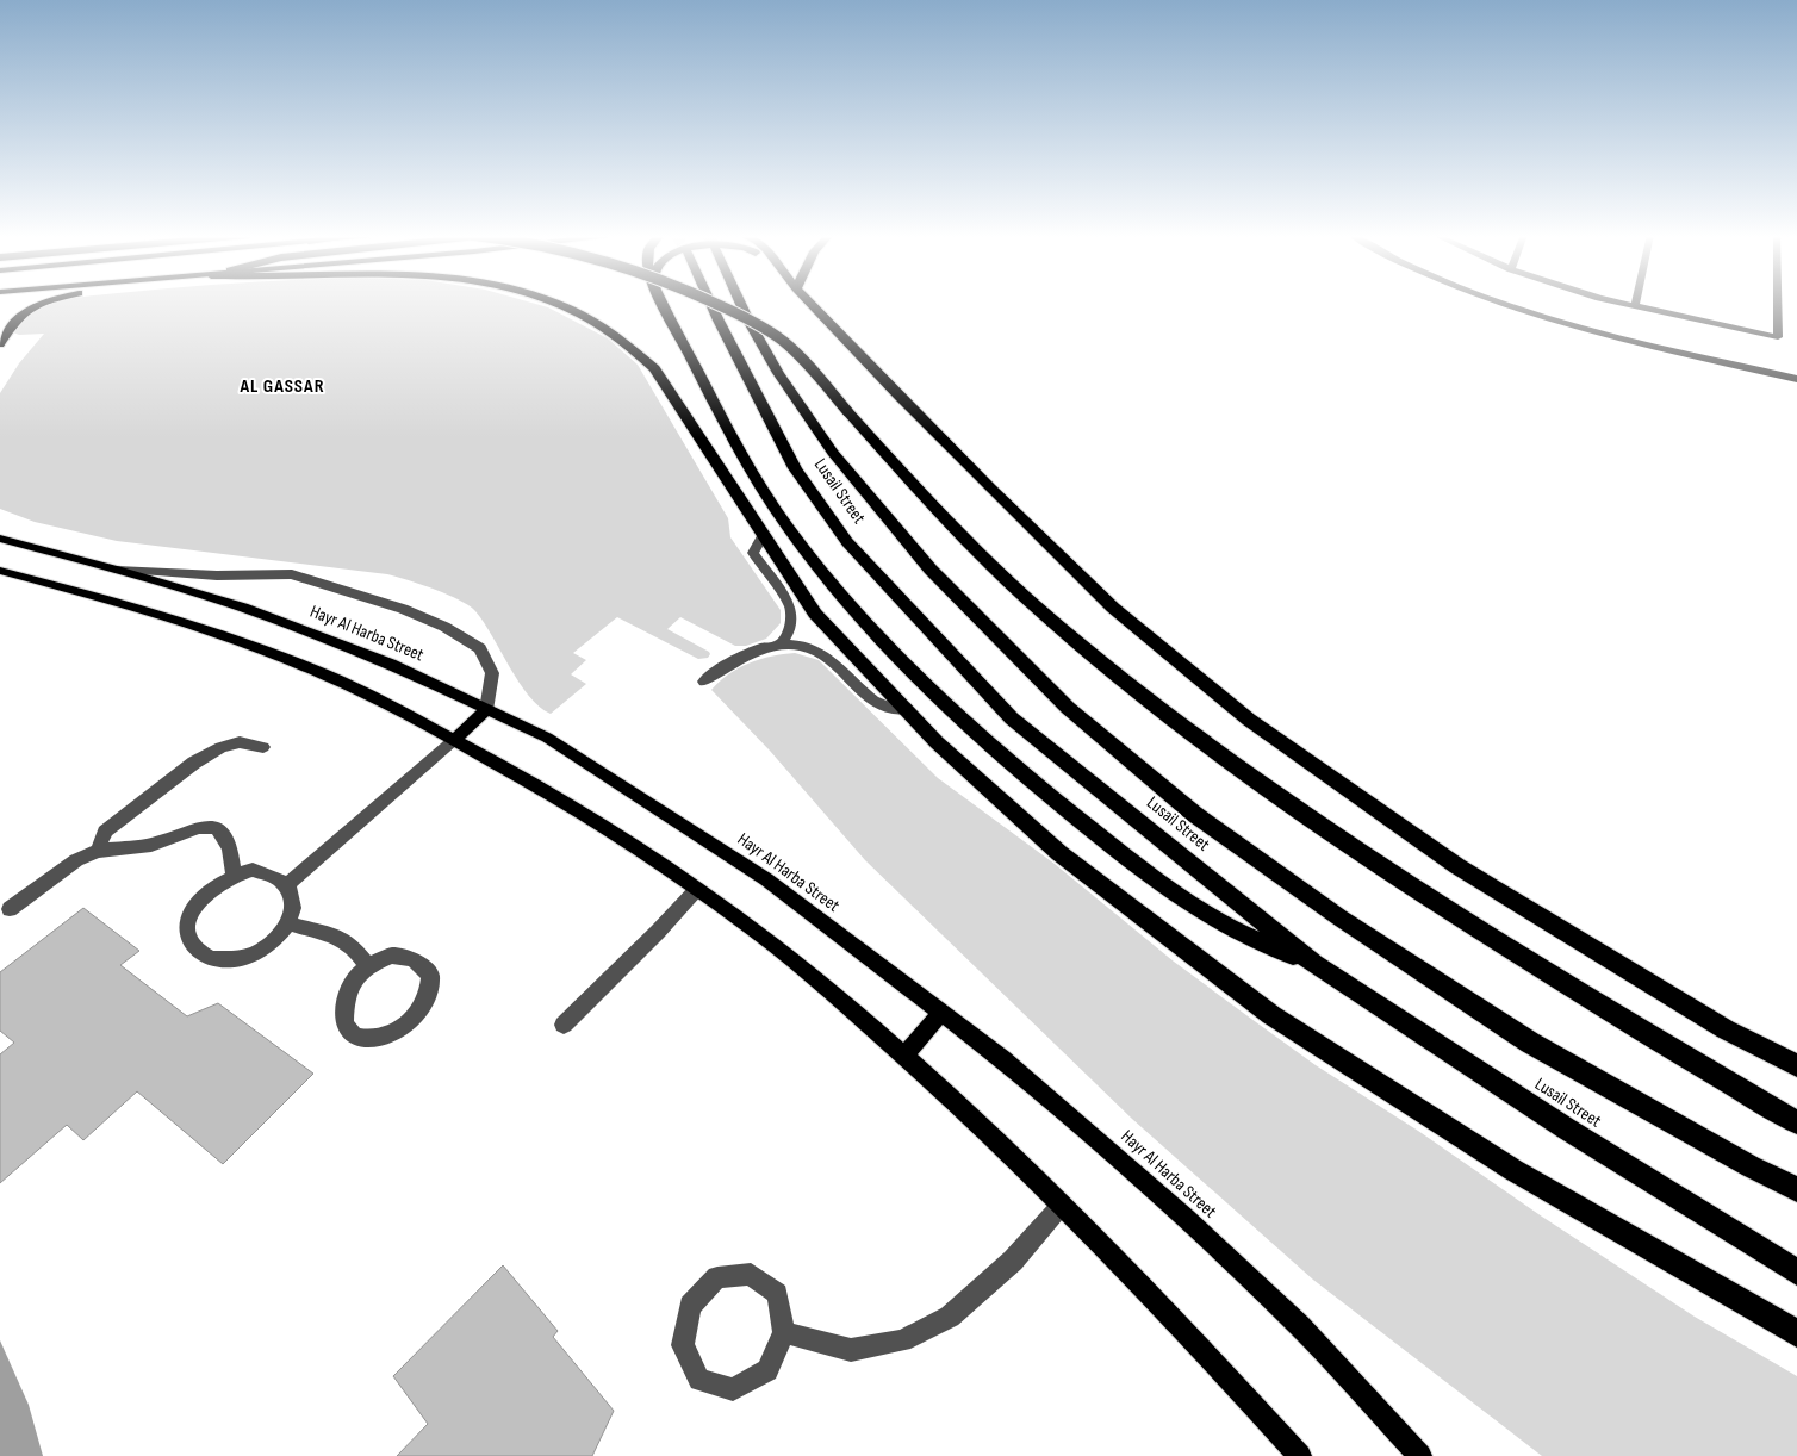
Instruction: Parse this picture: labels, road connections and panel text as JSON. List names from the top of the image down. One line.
{"streets":{"highway":["Lusail Street"],"main road":["Hayr Al Harba Street"]},"districts":["AL GASSAR"]}
